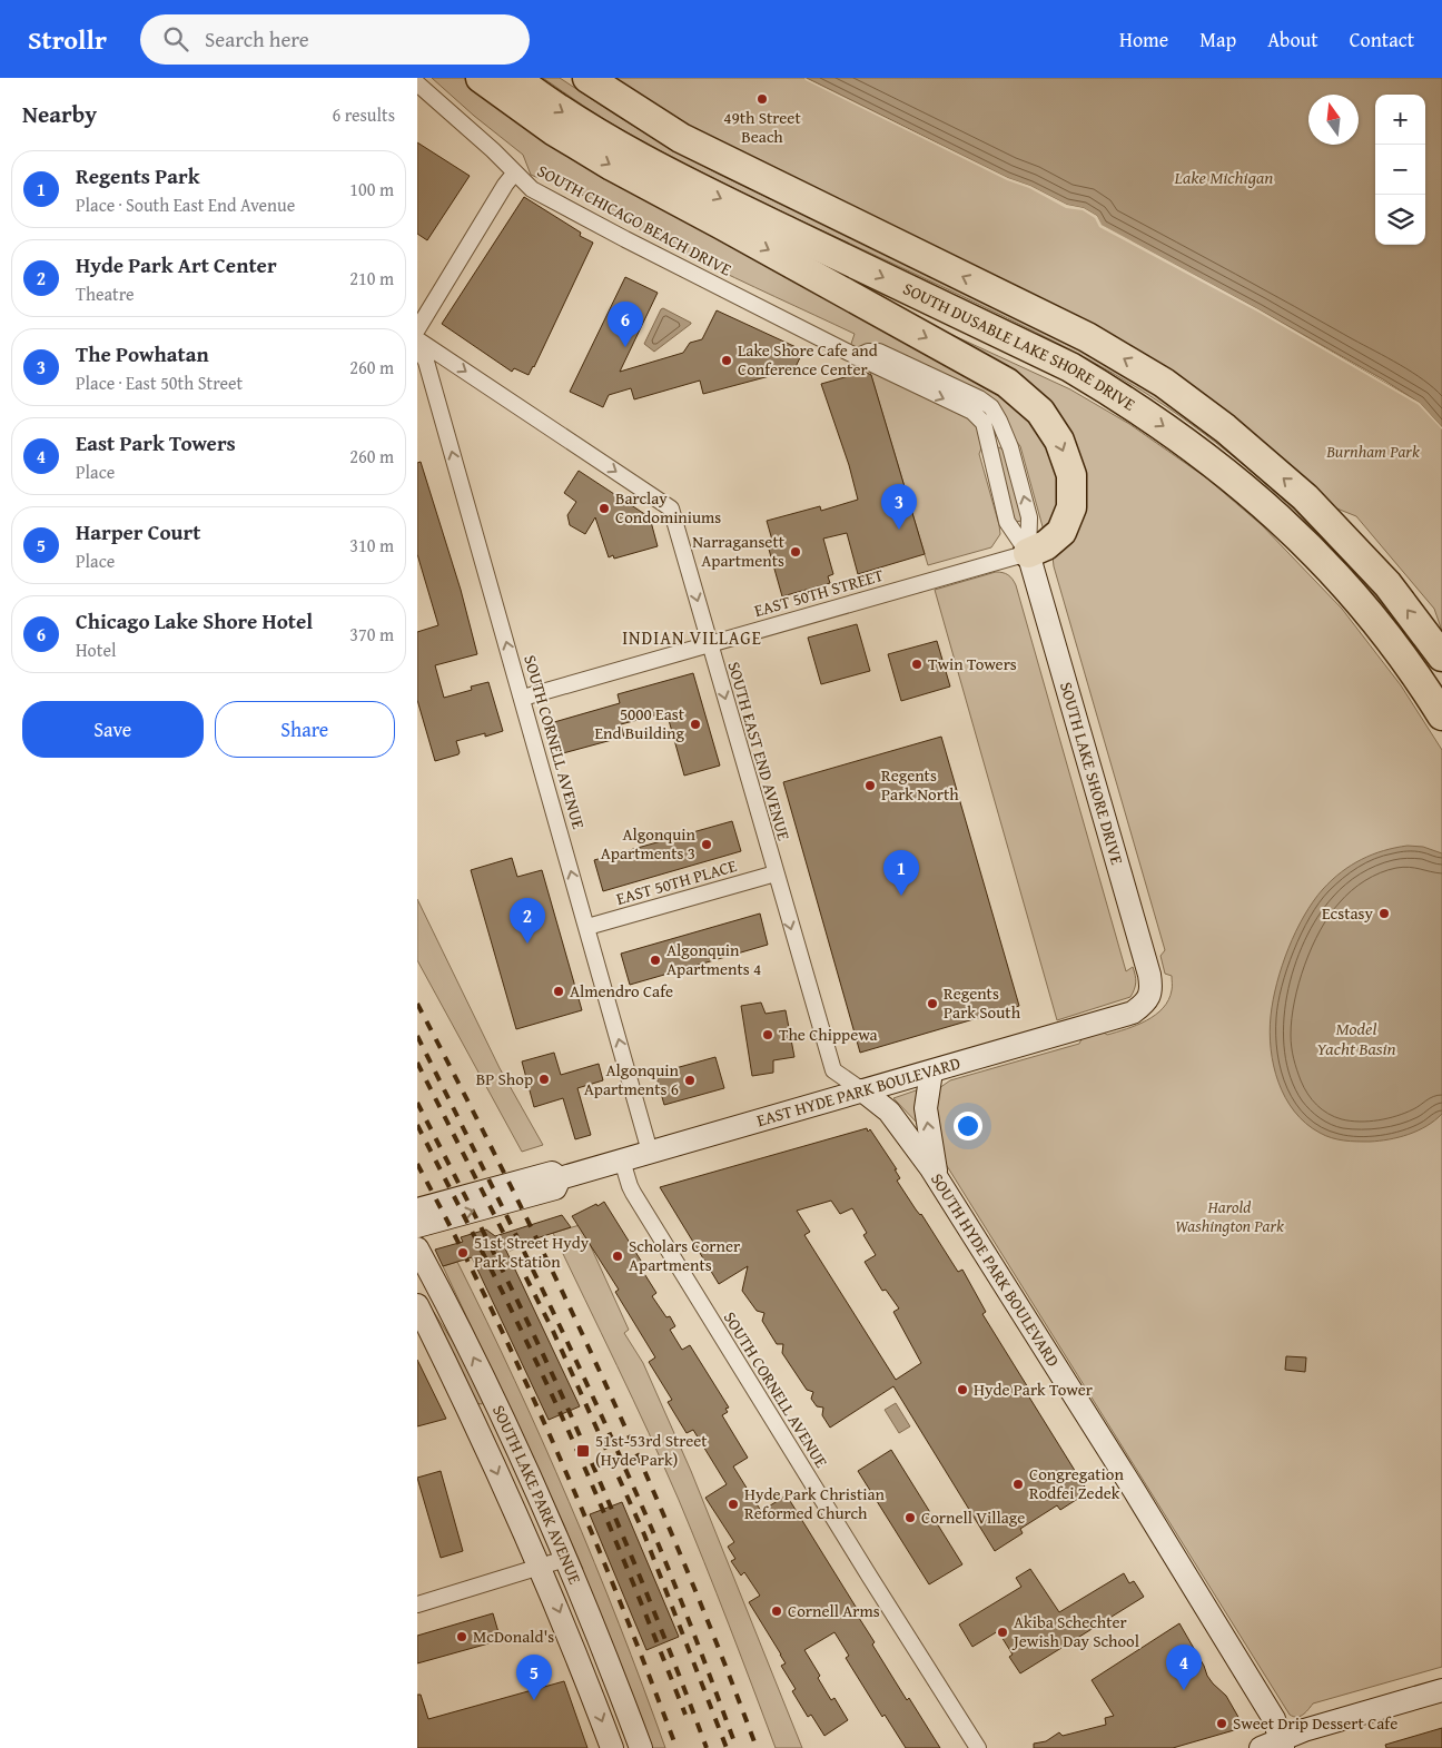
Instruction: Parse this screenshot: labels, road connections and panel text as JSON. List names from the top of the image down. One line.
{"streets":{"highway":["SOUTH DUSABLE LAKE SHORE DRIVE"],"street":["SOUTH CHICAGO BEACH DRIVE","EAST 50TH STREET","SOUTH CORNELL AVENUE","SOUTH EAST END AVENUE","SOUTH LAKE SHORE DRIVE","EAST 50TH PLACE","EAST HYDE PARK BOULEVARD","SOUTH HYDE PARK BOULEVARD","SOUTH LAKE PARK AVENUE"]},"crossings":[["SOUTH CHICAGO BEACH DRIVE","EAST 50TH STREET"],["SOUTH CHICAGO BEACH DRIVE","SOUTH LAKE SHORE DRIVE"],["EAST 50TH STREET","SOUTH CORNELL AVENUE"],["EAST 50TH STREET","SOUTH EAST END AVENUE"],["EAST 50TH STREET","SOUTH LAKE SHORE DRIVE"],["SOUTH CORNELL AVENUE","EAST 50TH PLACE"],["SOUTH CORNELL AVENUE","EAST HYDE PARK BOULEVARD"],["SOUTH EAST END AVENUE","EAST 50TH PLACE"],["SOUTH EAST END AVENUE","EAST HYDE PARK BOULEVARD"],["SOUTH EAST END AVENUE","SOUTH HYDE PARK BOULEVARD"],["SOUTH LAKE SHORE DRIVE","EAST HYDE PARK BOULEVARD"],["EAST HYDE PARK BOULEVARD","SOUTH HYDE PARK BOULEVARD"]],"one_way":["SOUTH CORNELL AVENUE","SOUTH EAST END AVENUE"],"districts":["INDIAN VILLAGE"],"water":["Lake Michigan","Model Yacht Basin"],"parks":["Burnham Park","Harold Washington Park"],"places":{"other":["49th Street Beach","Lake Shore Cafe and Conference Center","Barclay Condominiums","Narragansett Apartments","Twin Towers","5000 East End Building","Regents Park North","Algonquin Apartments 3","Ecstasy","Algonquin Apartments 4","Almendro Cafe","Regents Park South","The Chippewa","BP Shop","Algonquin Apartments 6","51st Street Hydy Park Station","Scholars Corner Apartments","Hyde Park Tower","Congregation Rodfei Zedek","Hyde Park Christian Reformed Church","Cornell Village","Cornell Arms","Akiba Schechter Jewish Day School","McDonald's","Sweet Drip Dessert Cafe"],"transit":["51st-53rd Street (Hyde Park)"]},"north":"top","page":{"header":"Strollr","search":"Search here","nav":["Home","Map","About","Contact"],"heading":["Nearby","6 results"],"map_buttons":["+","−"],"list":[{"mark":"1","name":"Regents Park","note":"Place · South East End Avenue","value":"100 m"},{"mark":"2","name":"Hyde Park Art Center","note":"Theatre","value":"210 m"},{"mark":"3","name":"The Powhatan","note":"Place · East 50th Street","value":"260 m"},{"mark":"4","name":"East Park Towers","note":"Place","value":"260 m"},{"mark":"5","name":"Harper Court","note":"Place","value":"310 m"},{"mark":"6","name":"Chicago Lake Shore Hotel","note":"Hotel","value":"370 m"}],"pins":["6","3","1","2","4","5"],"buttons":["Save","Share"]}}
